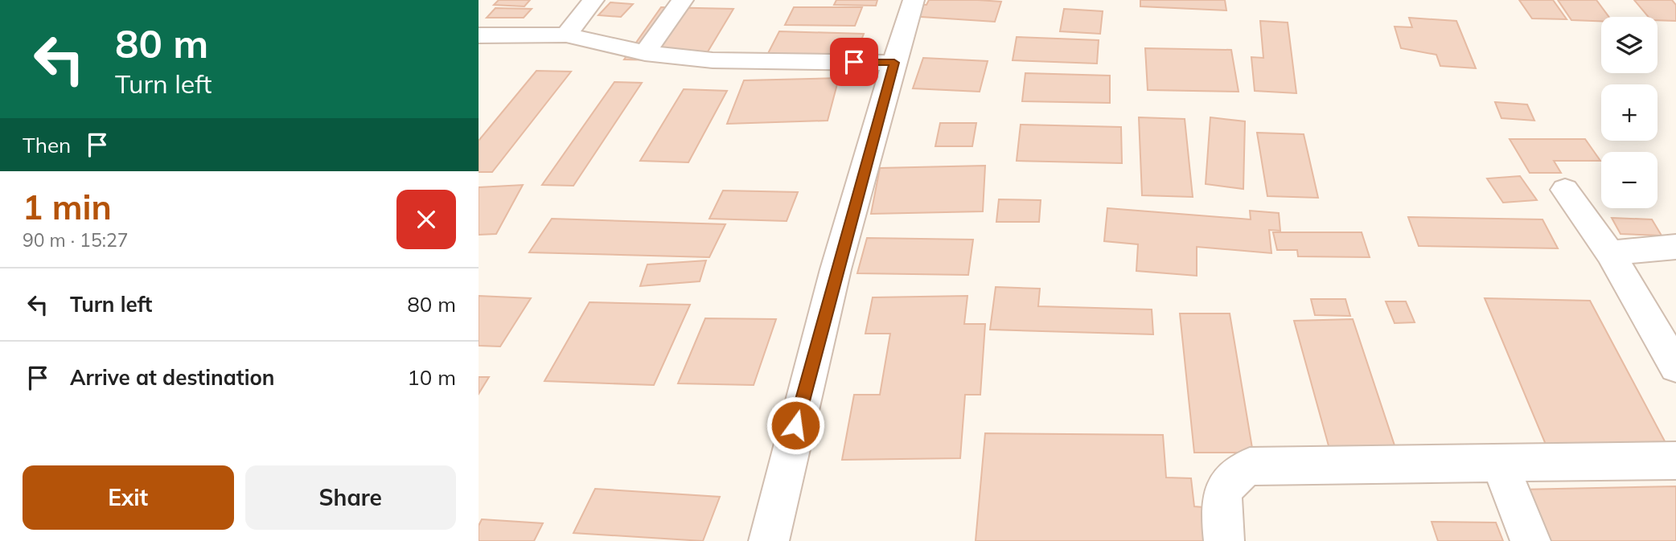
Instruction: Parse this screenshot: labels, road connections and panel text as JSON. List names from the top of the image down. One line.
{"page":{"turn":["80 m","Turn left"],"map_buttons":["+","−"],"then":"Then","heading":["1 min","90 m · 15:27"],"list":[{"name":"Turn left","value":"80 m"},{"name":"Arrive at destination","value":"10 m"}],"buttons":["Exit","Share"]}}
